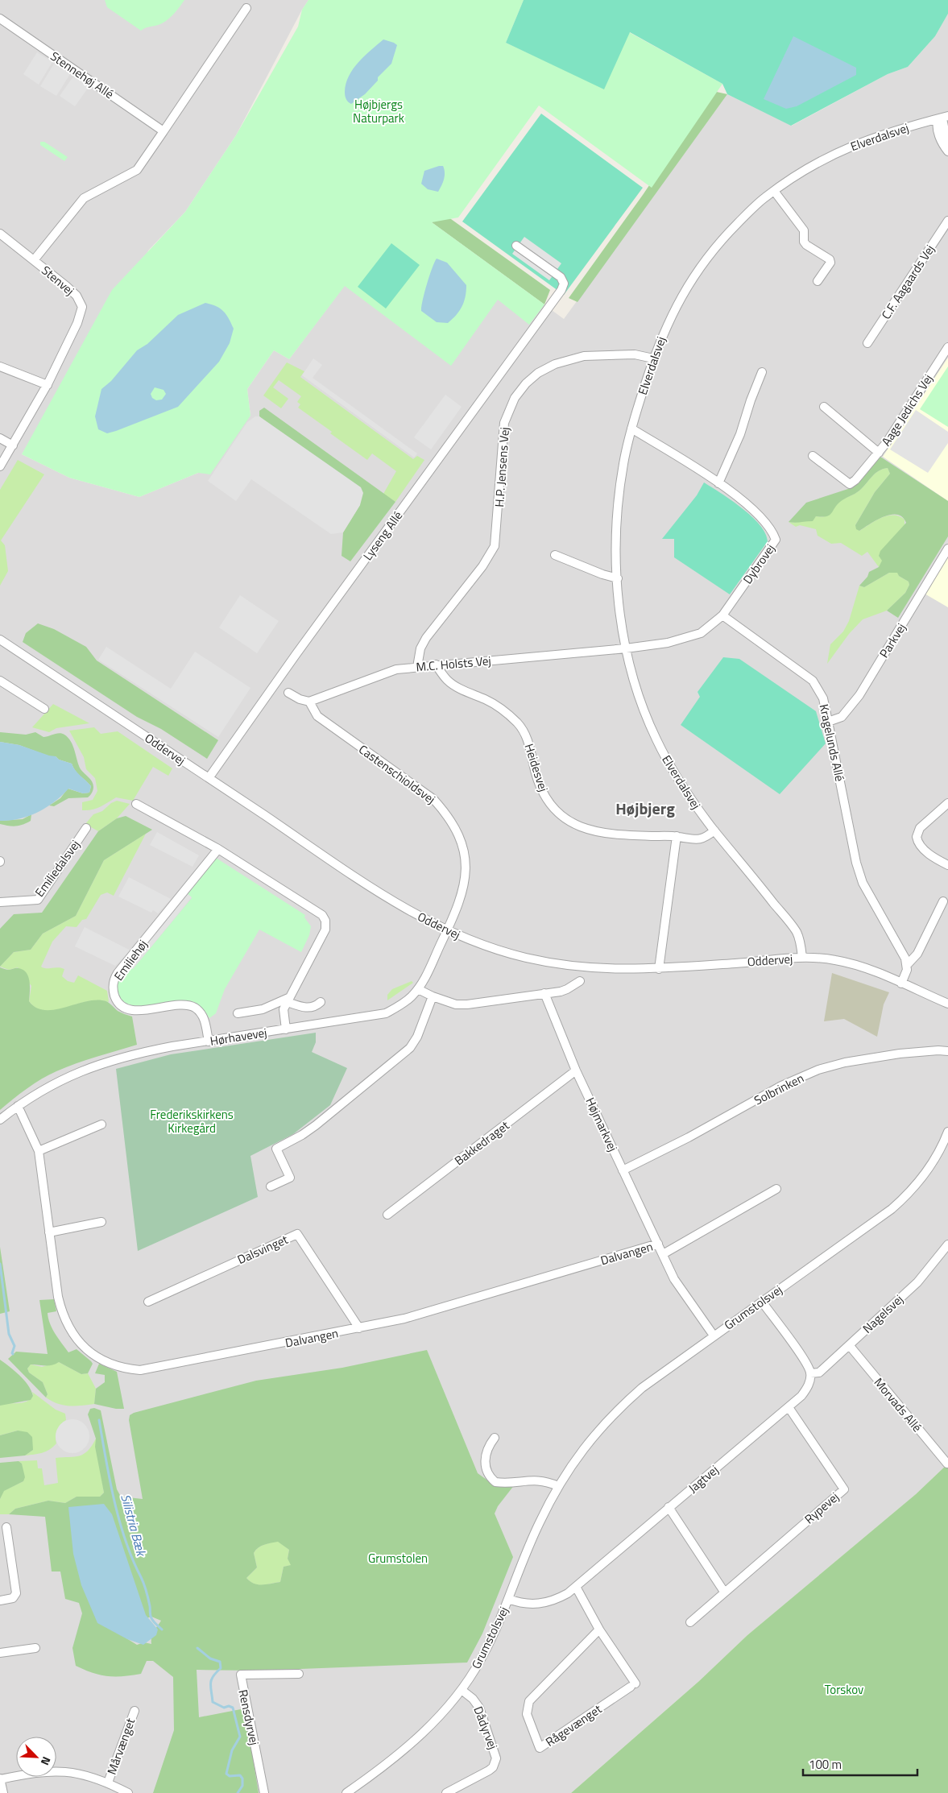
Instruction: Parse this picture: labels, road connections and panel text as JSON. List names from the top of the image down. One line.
{"streets":{"street":["Stennehøj Allé","Elverdalsvej","Stenvej","C.F. Aagaards Vej","Aage Jedichs Vej","H.P. Jensens Vej","Lyseng Allé","Dybrovej","Parkvej","M.C. Holsts Vej","Kragelunds Allé","Oddervej","Heidesvej","Castenschioldsvej","Emiliedalsvej","Emiliehøj","Hørhavevej","Solbrinken","Højmarkvej","Bakkedraget","Dalsvinget","Dalvangen","Grumstolsvej","Nagelsvej","Morvads Allé","Jagtvej","Rypevej","Rensdyrvej","Rågevænget","Dådyrvej","Mårvænget"]},"crossings":[["Elverdalsvej","H.P. Jensens Vej"],["Elverdalsvej","Dybrovej"],["Elverdalsvej","M.C. Holsts Vej"],["Elverdalsvej","Oddervej"],["Elverdalsvej","Heidesvej"],["H.P. Jensens Vej","M.C. Holsts Vej"],["Lyseng Allé","Oddervej"],["Dybrovej","Kragelunds Allé"],["Parkvej","Kragelunds Allé"],["M.C. Holsts Vej","Heidesvej"],["M.C. Holsts Vej","Castenschioldsvej"],["Oddervej","Castenschioldsvej"],["Oddervej","Hørhavevej"],["Castenschioldsvej","Hørhavevej"],["Emiliehøj","Hørhavevej"],["Hørhavevej","Dalvangen"],["Solbrinken","Højmarkvej"],["Højmarkvej","Bakkedraget"],["Højmarkvej","Dalvangen"],["Højmarkvej","Grumstolsvej"],["Dalsvinget","Dalvangen"],["Grumstolsvej","Jagtvej"],["Grumstolsvej","Dådyrvej"],["Nagelsvej","Morvads Allé"],["Nagelsvej","Jagtvej"],["Jagtvej","Rypevej"],["Jagtvej","Rågevænget"]],"districts":["Højbjerg"],"water":["Silistria Bæk"],"parks":["Højbjergs Naturpark","Frederikskirkens Kirkegård","Grumstolen","Torskov"],"scale_bar":"100 m","north":"bottom right"}
